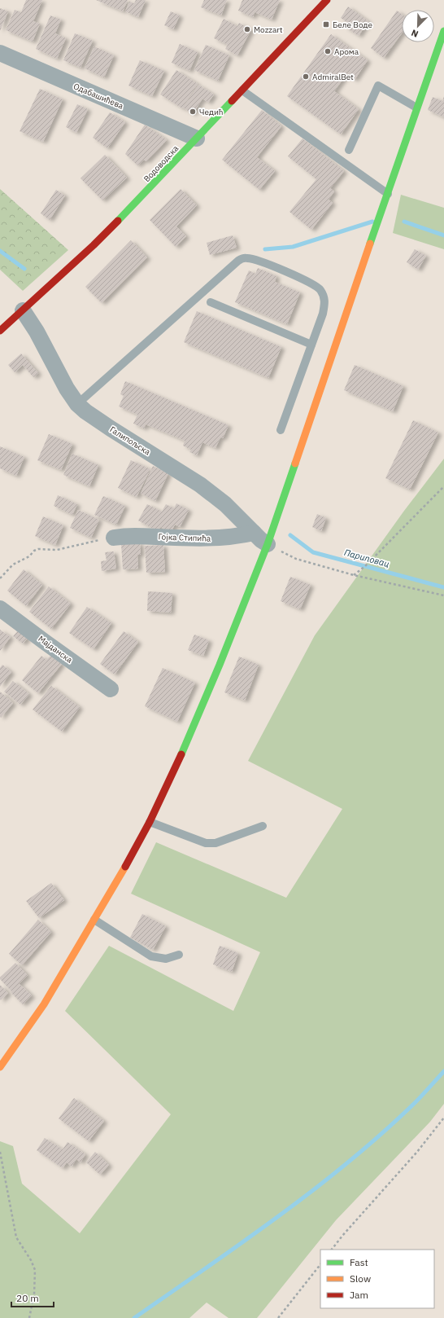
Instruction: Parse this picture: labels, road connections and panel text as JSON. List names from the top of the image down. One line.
{"streets":{"main road":["Водоводска"],"street":["Одабашићева","Галипољска","Гојка Стипића","Мајданска"]},"crossings":[["Одабашићева","Водоводска"],["Водоводска","Галипољска"],["Галипољска","Гојка Стипића"]],"water":["Париповац"],"places":{"transit":["Беле Воде"],"other":["Mozzart","Арома","AdmiralBet","Чедић"]},"legend":["Fast","Slow","Jam"],"scale_bar":"20 m","north":"bottom left"}
